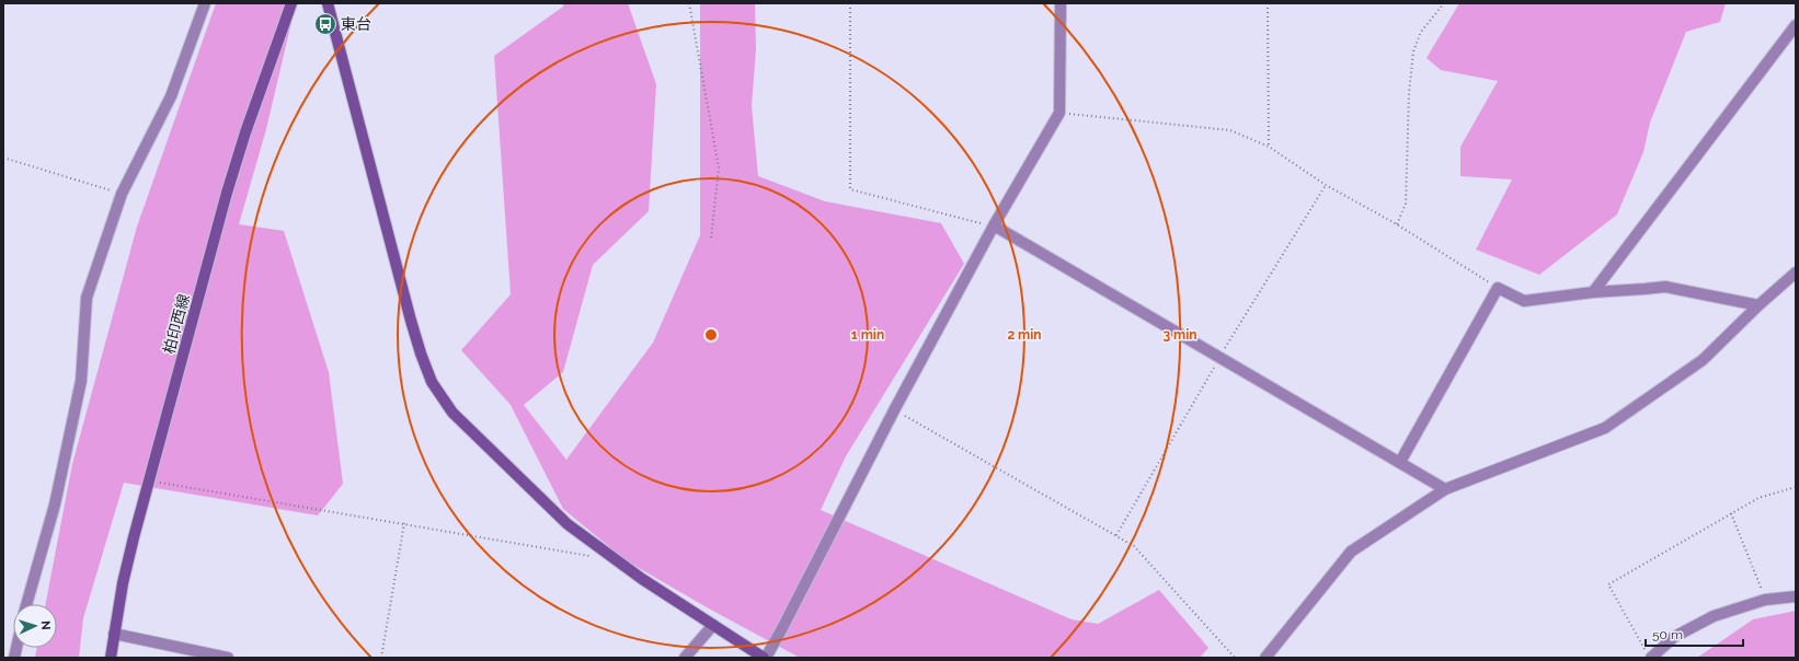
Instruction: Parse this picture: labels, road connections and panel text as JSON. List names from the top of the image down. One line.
{"streets":{"street":["柏印西線"]},"places":{"bus stop":["東台"]},"scale_bar":"50 m","north":"right","rings":["1 min","2 min","3 min"]}
